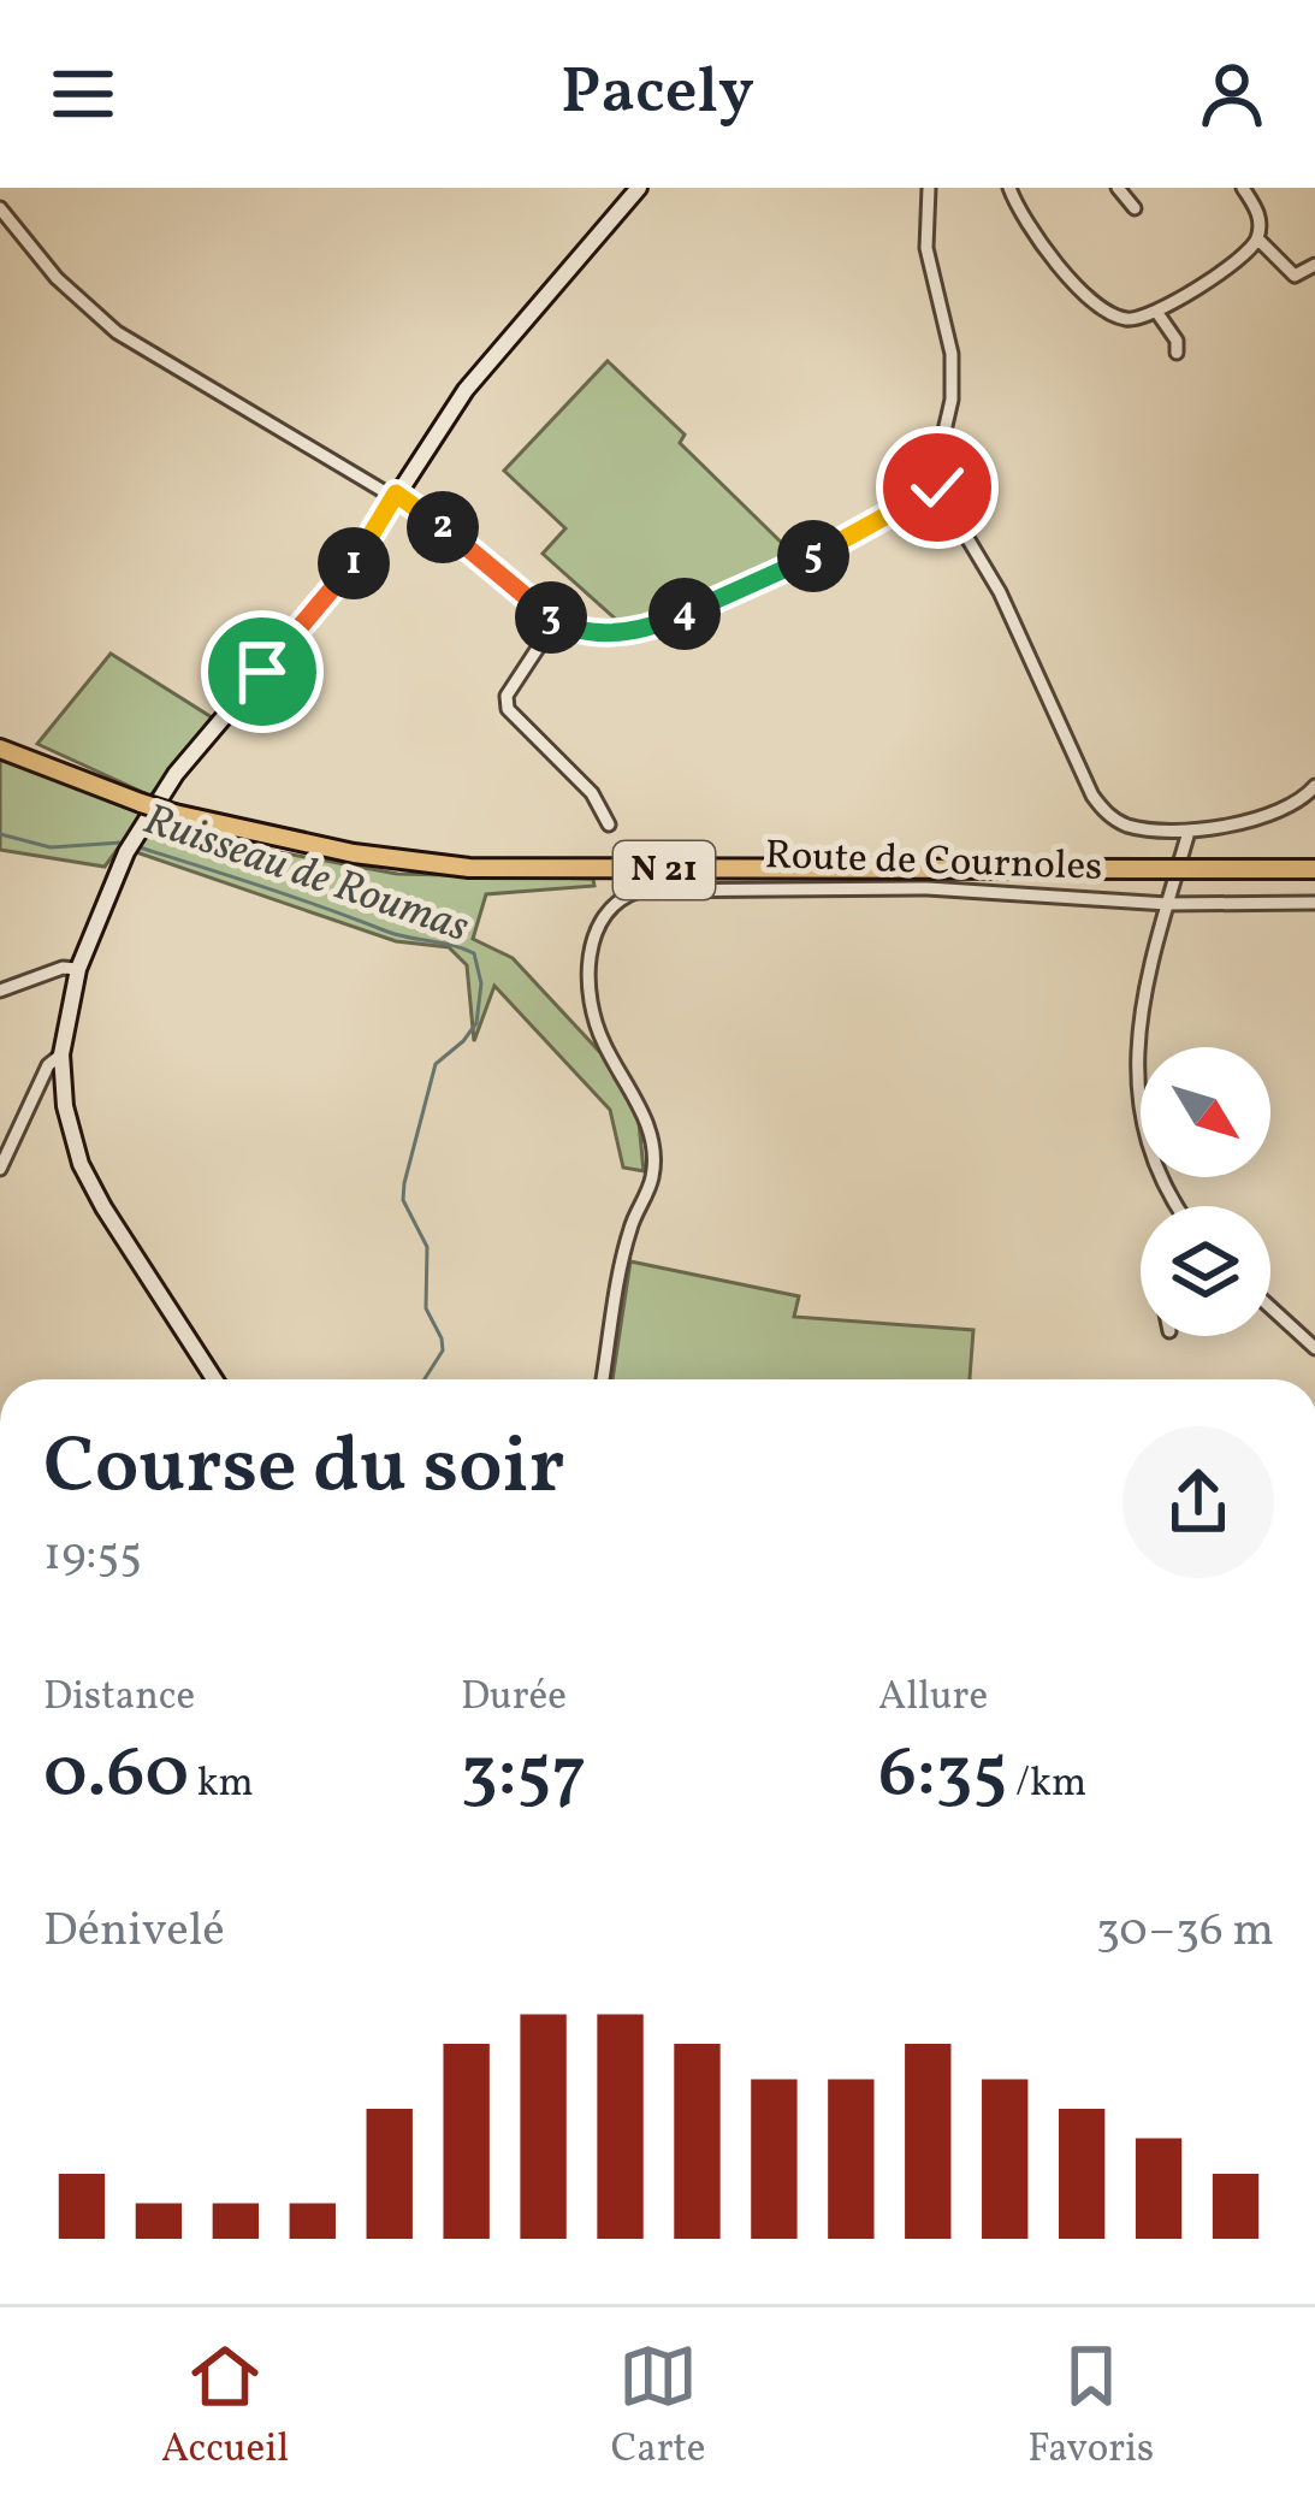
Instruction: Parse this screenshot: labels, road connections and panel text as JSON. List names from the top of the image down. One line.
{"streets":{"main road":["N 21"],"street":["Route de Cournoles"]},"water":["Ruisseau de Roumas"],"north":"bottom right","page":{"header":"Pacely","pins":["2","5","1","4","3"],"heading":["Course du soir","19:55"],"stats":[["Distance","0.60 km"],["Durée","3:57"],["Allure","6:35 /km"]],"chart":["Dénivelé","30–36 m"],"tabs":["Accueil","Carte","Favoris"]}}
